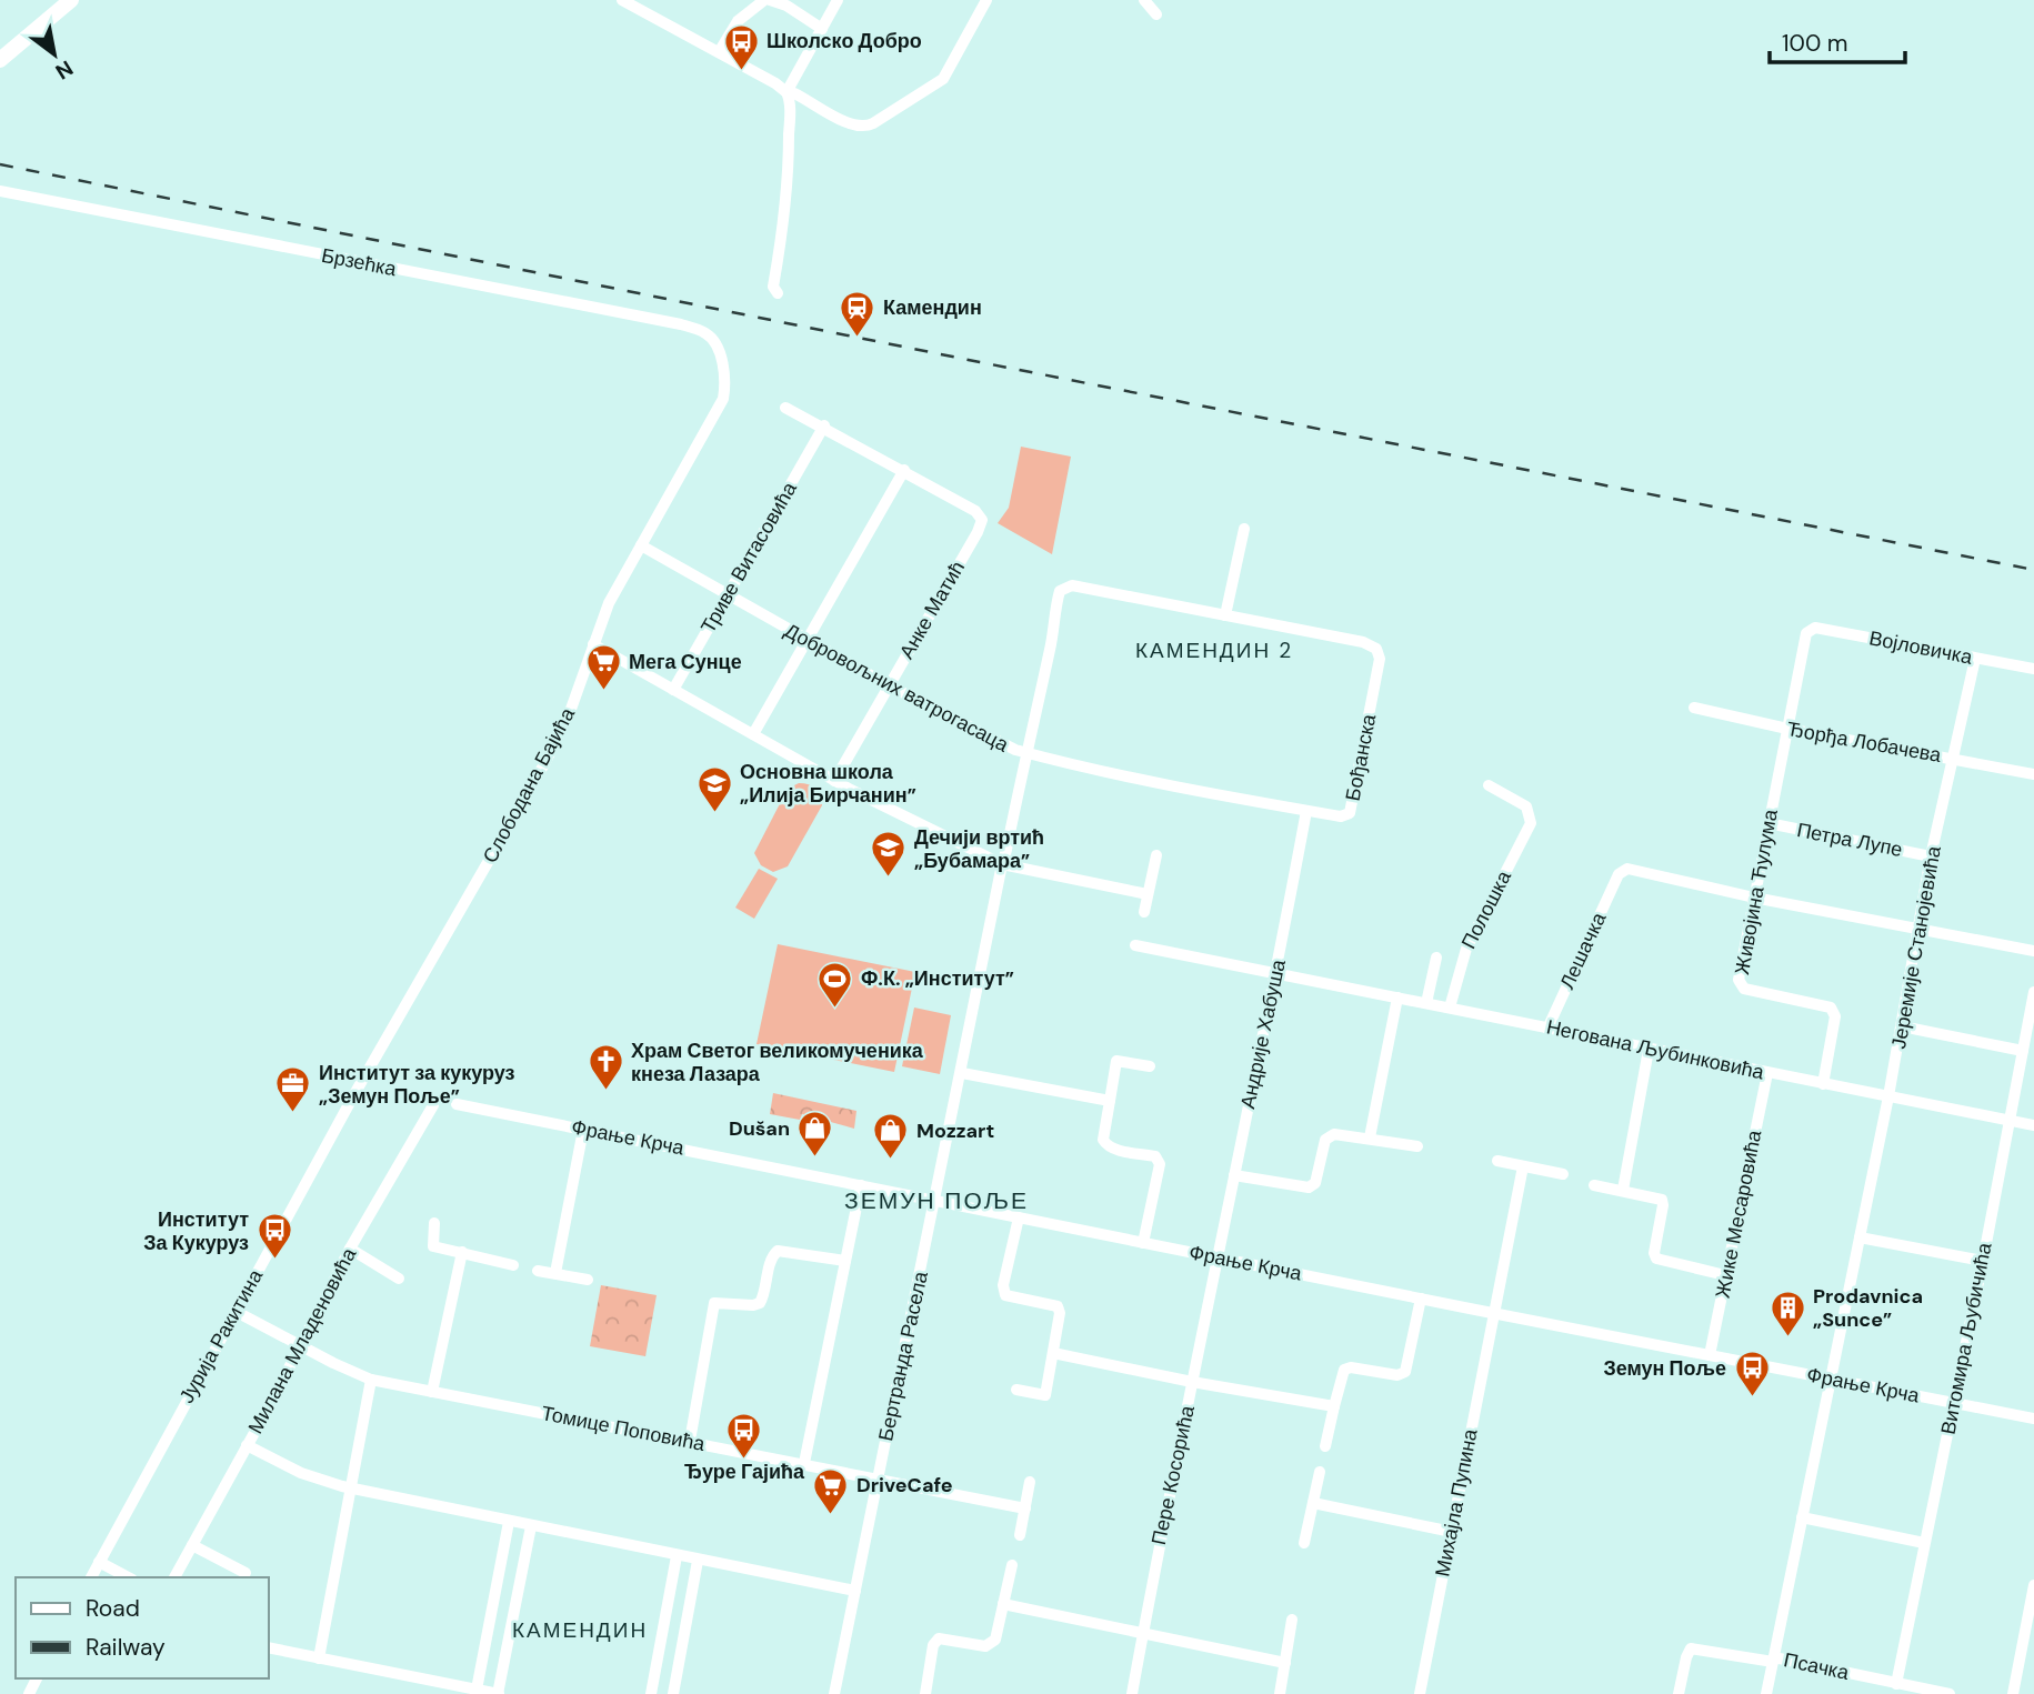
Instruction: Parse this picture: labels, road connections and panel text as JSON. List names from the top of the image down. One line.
{"streets":{"street":["Брзећка","Триве Витасовића","Анке Матић","Војловичка","Добровољних ватрогасаца","Ђорђа Лобачева","Бођанска","Слободана Бајића","Петра Лупе","Живојина Ћулума","Полошка","Јеремије Станојевића","Лешачка","Андрије Хабуша","Негована Љубинковића","Фрање Крча","Жике Месаровића","Јурија Ракитина","Витомира Љубичића","Милана Младеновића","Бертранда Расела","Томице Поповића","Пере Косорића","Михајла Пупина","Псачка"]},"crossings":[["Брзећка","Слободана Бајића"],["Триве Витасовића","Добровољних ватрогасаца"],["Анке Матић","Добровољних ватрогасаца"],["Војловичка","Живојина Ћулума"],["Војловичка","Јеремије Станојевића"],["Добровољних ватрогасаца","Бођанска"],["Добровољних ватрогасаца","Слободана Бајића"],["Добровољних ватрогасаца","Андрије Хабуша"],["Добровољних ватрогасаца","Бертранда Расела"],["Ђорђа Лобачева","Живојина Ћулума"],["Ђорђа Лобачева","Јеремије Станојевића"],["Бођанска","Андрије Хабуша"],["Бођанска","Бертранда Расела"],["Слободана Бајића","Јурија Ракитина"],["Петра Лупе","Живојина Ћулума"],["Петра Лупе","Јеремије Станојевића"],["Живојина Ћулума","Лешачка"],["Живојина Ћулума","Негована Љубинковића"],["Полошка","Негована Љубинковића"],["Јеремије Станојевића","Негована Љубинковића"],["Јеремије Станојевића","Фрање Крча"],["Јеремије Станојевића","Псачка"],["Лешачка","Негована Љубинковића"],["Андрије Хабуша","Негована Љубинковића"],["Андрије Хабуша","Фрање Крча"],["Андрије Хабуша","Пере Косорића"],["Негована Љубинковића","Жике Месаровића"],["Негована Љубинковића","Витомира Љубичића"],["Фрање Крча","Жике Месаровића"],["Фрање Крча","Витомира Љубичића"],["Фрање Крча","Бертранда Расела"],["Фрање Крча","Пере Косорића"],["Фрање Крча","Михајла Пупина"],["Јурија Ракитина","Томице Поповића"],["Витомира Љубичића","Псачка"],["Милана Младеновића","Томице Поповића"],["Бертранда Расела","Томице Поповића"]],"districts":["КАМЕНДИН 2","ЗЕМУН ПОЉЕ","КАМЕНДИН"],"places":{"bus stop":["Школско Добро","Институт За Кукуруз","Земун Поље","Ђуре Гајића"],"station":["Камендин"],"supermarket":["Мега Сунце","DriveCafe"],"school or university":["Основна школа „Илија Бирчанин”","Дечији вртић „Бубамара”"],"sports":["Ф.К. „Институт”"],"church":["Храм Светог великомученика кнеза Лазара"],"office":["Институт за кукуруз „Земун Поље”"],"shop":["Dušan","Mozzart"],"building":["Prodavnica „Sunce”"]},"legend":["Road","Railway"],"scale_bar":"100 m","north":"bottom right"}
